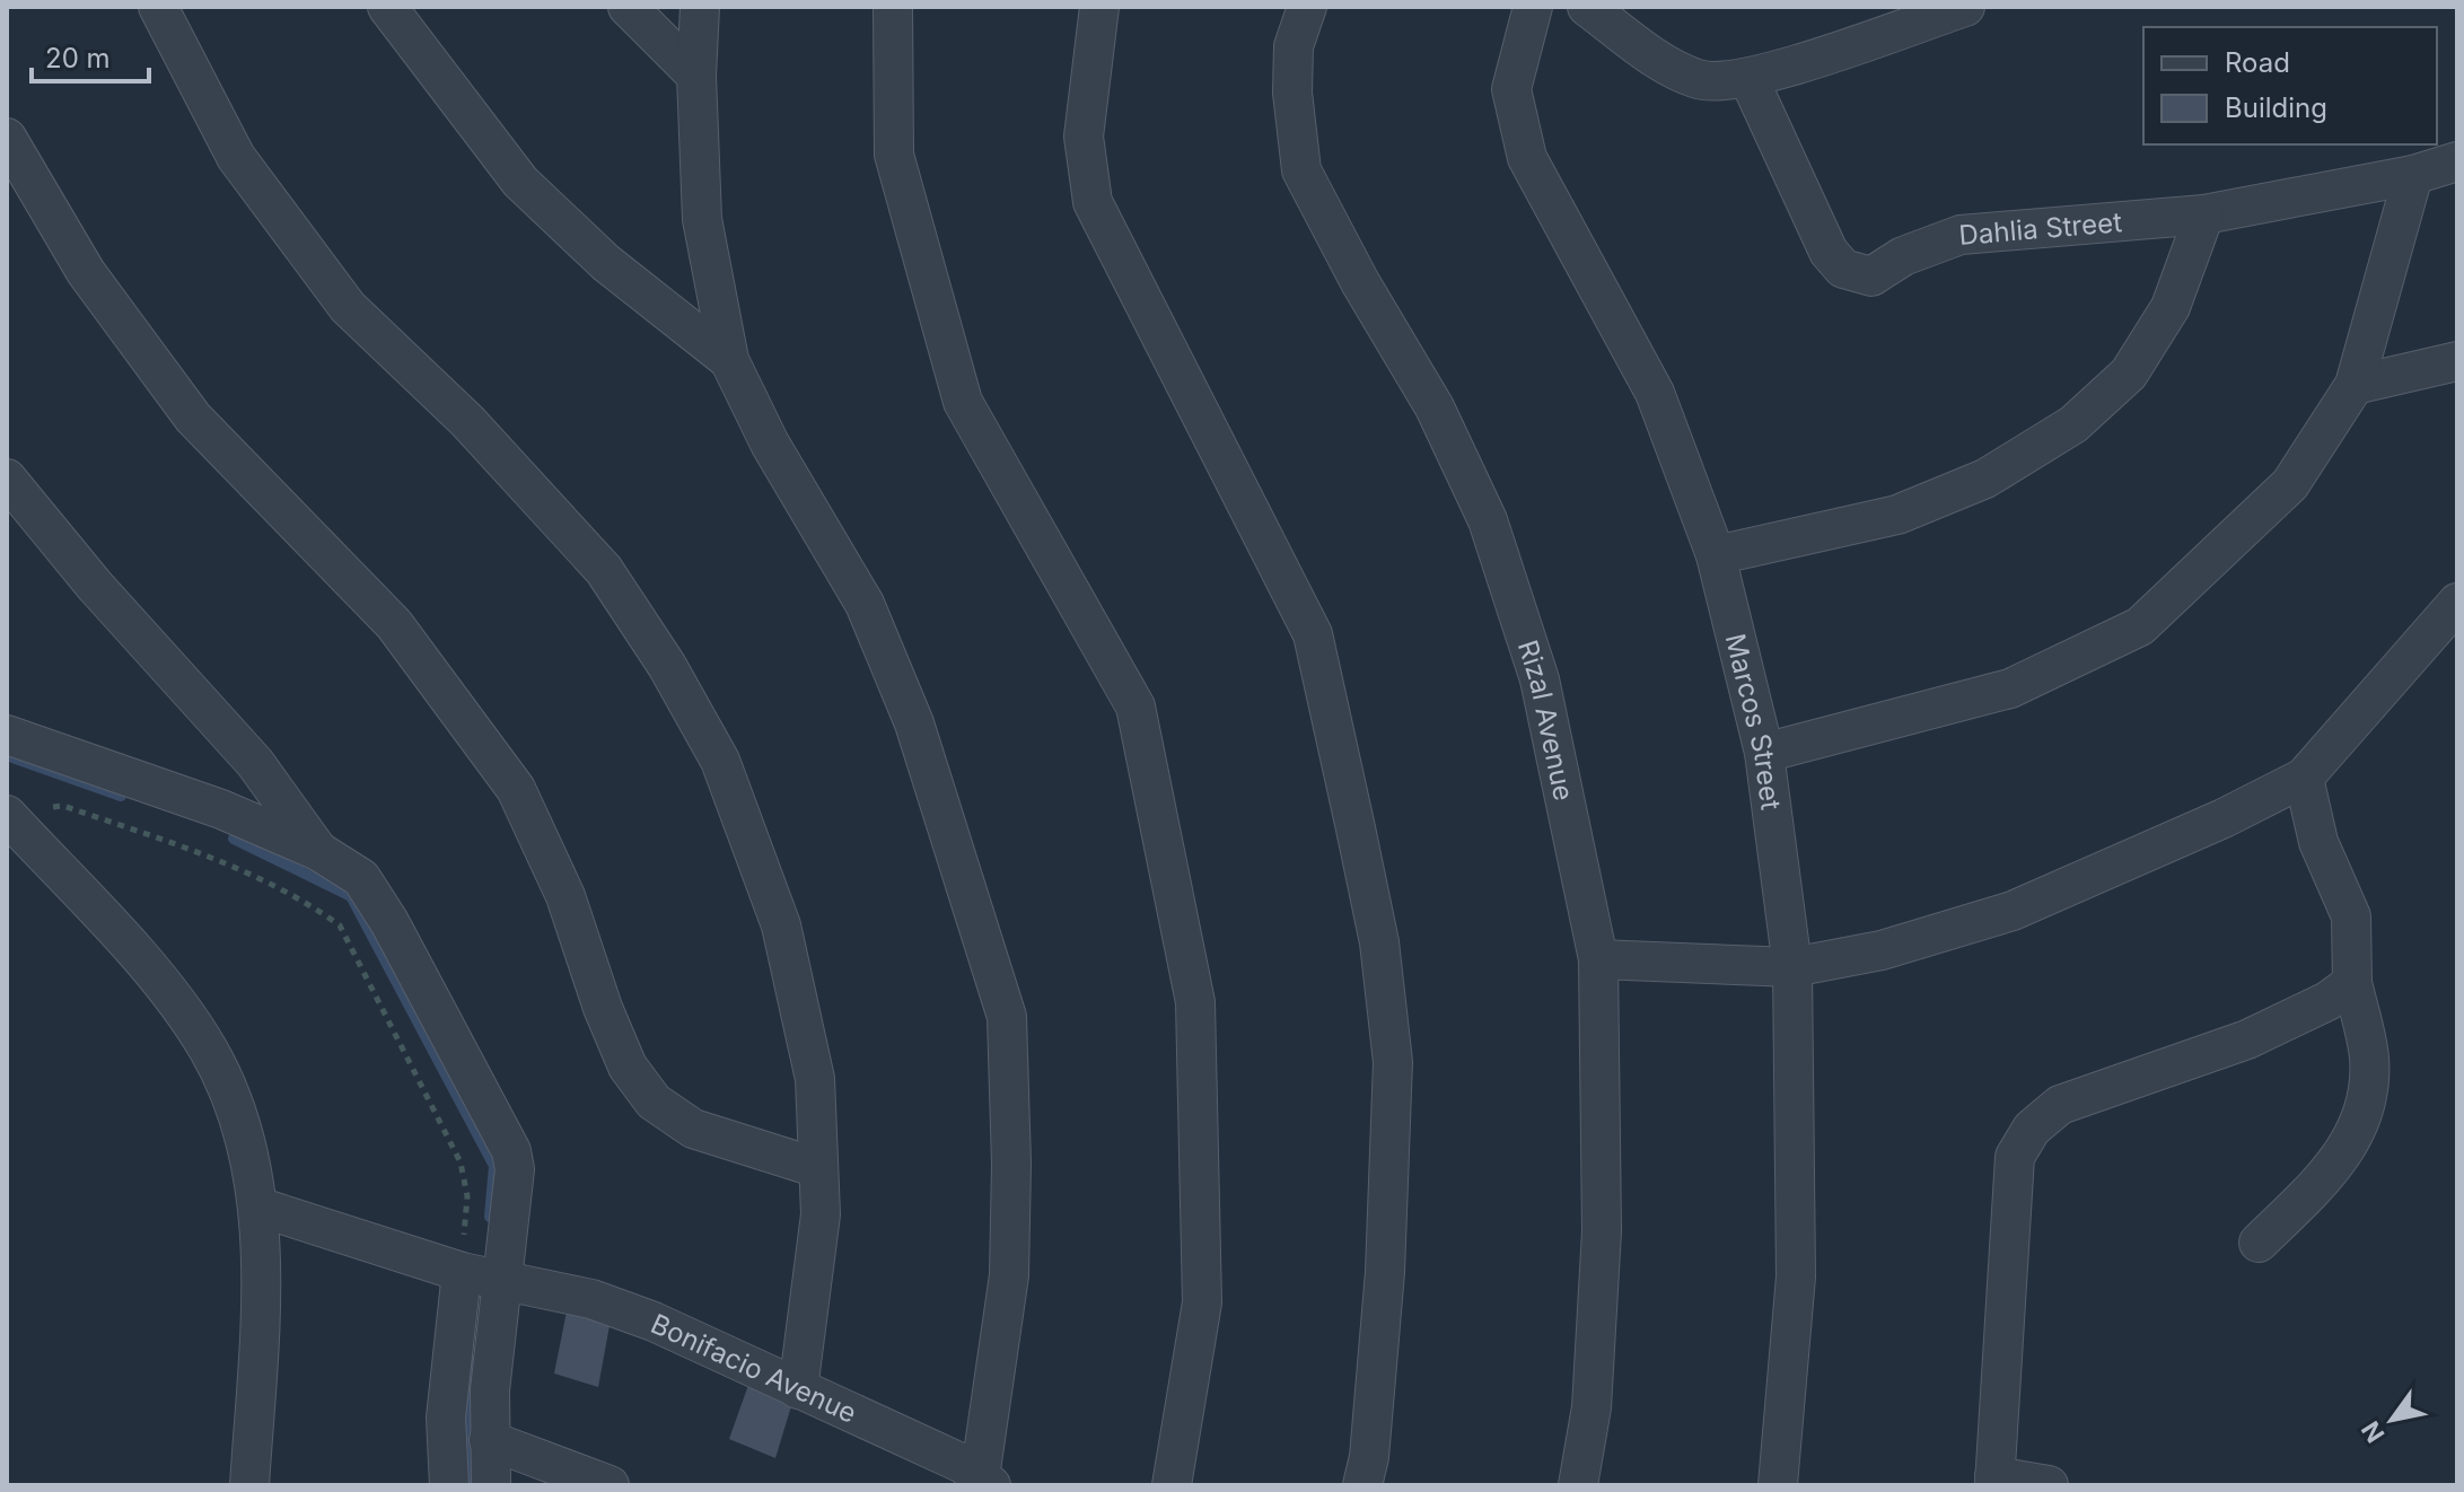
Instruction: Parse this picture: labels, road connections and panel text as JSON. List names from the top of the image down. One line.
{"streets":{"street":["Dahlia Street","Rizal Avenue","Marcos Street","Bonifacio Avenue"]},"legend":["Road","Building"],"scale_bar":"20 m","north":"bottom left"}
